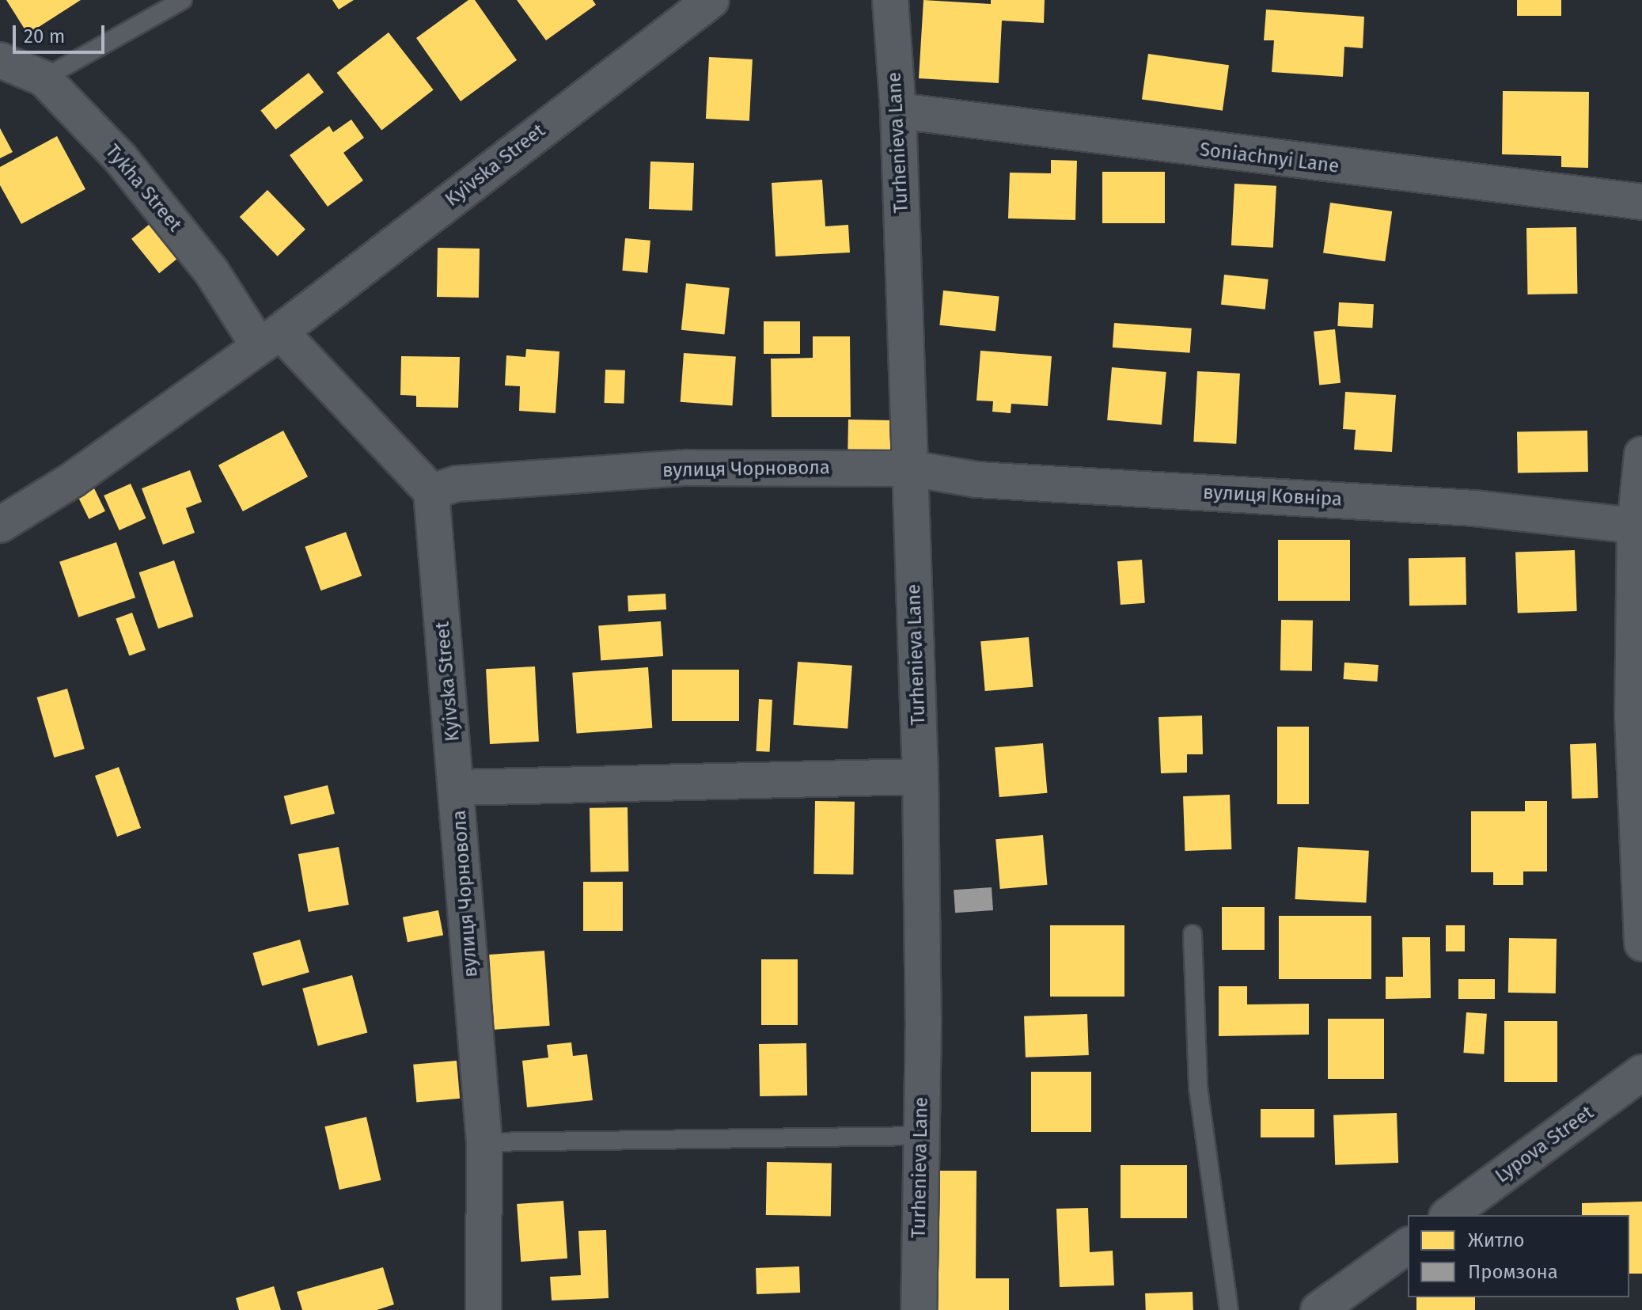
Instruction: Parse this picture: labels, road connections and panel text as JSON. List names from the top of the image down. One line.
{"streets":{"street":["Turhenieva Lane","Soniachnyi Lane","Kyivska Street","Tykha Street","вулиця Чорновола","вулиця Ковніра","Lypova Street"]},"crossings":[["Turhenieva Lane","Soniachnyi Lane"],["Turhenieva Lane","вулиця Чорновола"],["Turhenieva Lane","вулиця Ковніра"],["Kyivska Street","Tykha Street"],["Kyivska Street","вулиця Чорновола"],["вулиця Чорновола","вулиця Ковніра"]],"legend":["Житло","Промзона"],"scale_bar":"20 m"}
